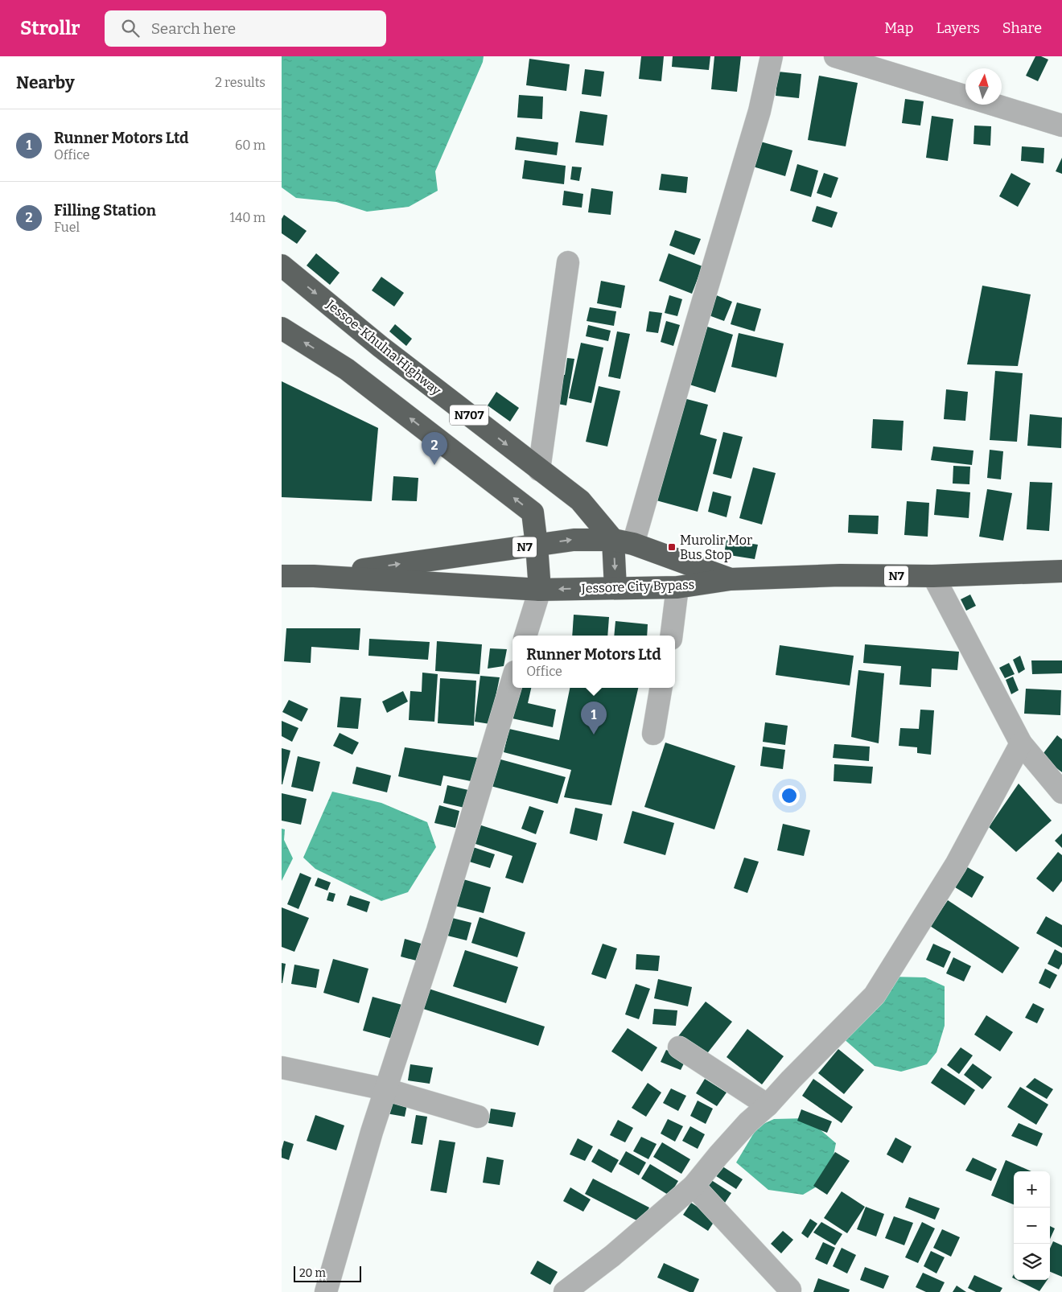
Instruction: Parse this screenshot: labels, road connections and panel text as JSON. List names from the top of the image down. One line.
{"streets":{"highway":["Jessoe-Khulna Highway","N707","N7","Jessore City Bypass"]},"crossings":[["Jessoe-Khulna Highway","Jessore City Bypass"],["N707","Jessore City Bypass"],["N7","Jessore City Bypass"]],"places":{"transit":["Murolir Mor Bus Stop"]},"scale_bar":"20 m","north":"top","page":{"header":"Strollr","search":"Search here","nav":["Map","Layers","Share"],"heading":["Nearby","2 results"],"list":[{"mark":"1","name":"Runner Motors Ltd","note":"Office","value":"60 m"},{"mark":"2","name":"Filling Station","note":"Fuel","value":"140 m"}],"pins":["2","1"],"popup":["Runner Motors Ltd","Office"],"map_buttons":["+","−"],"scale":"20 m"}}
